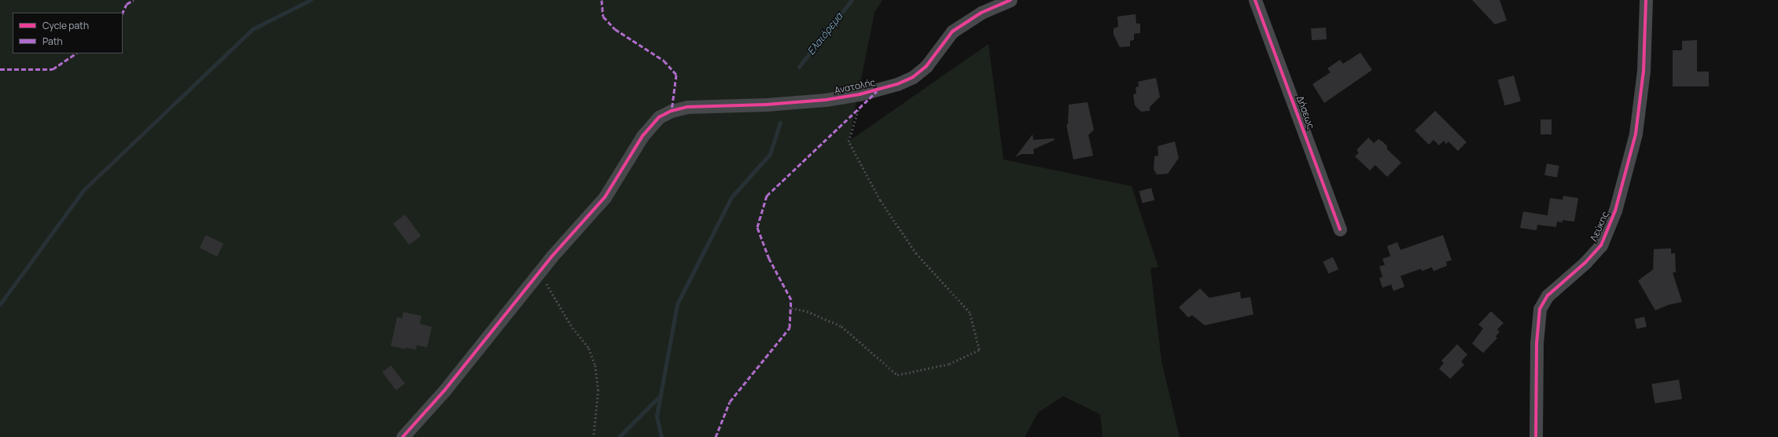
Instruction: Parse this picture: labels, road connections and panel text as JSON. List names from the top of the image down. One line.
{"streets":{"street":["Ανατολής","Δήσεως","Λεύκης"]},"water":["Ελαιόρεμα"],"legend":["Cycle path","Path"]}
